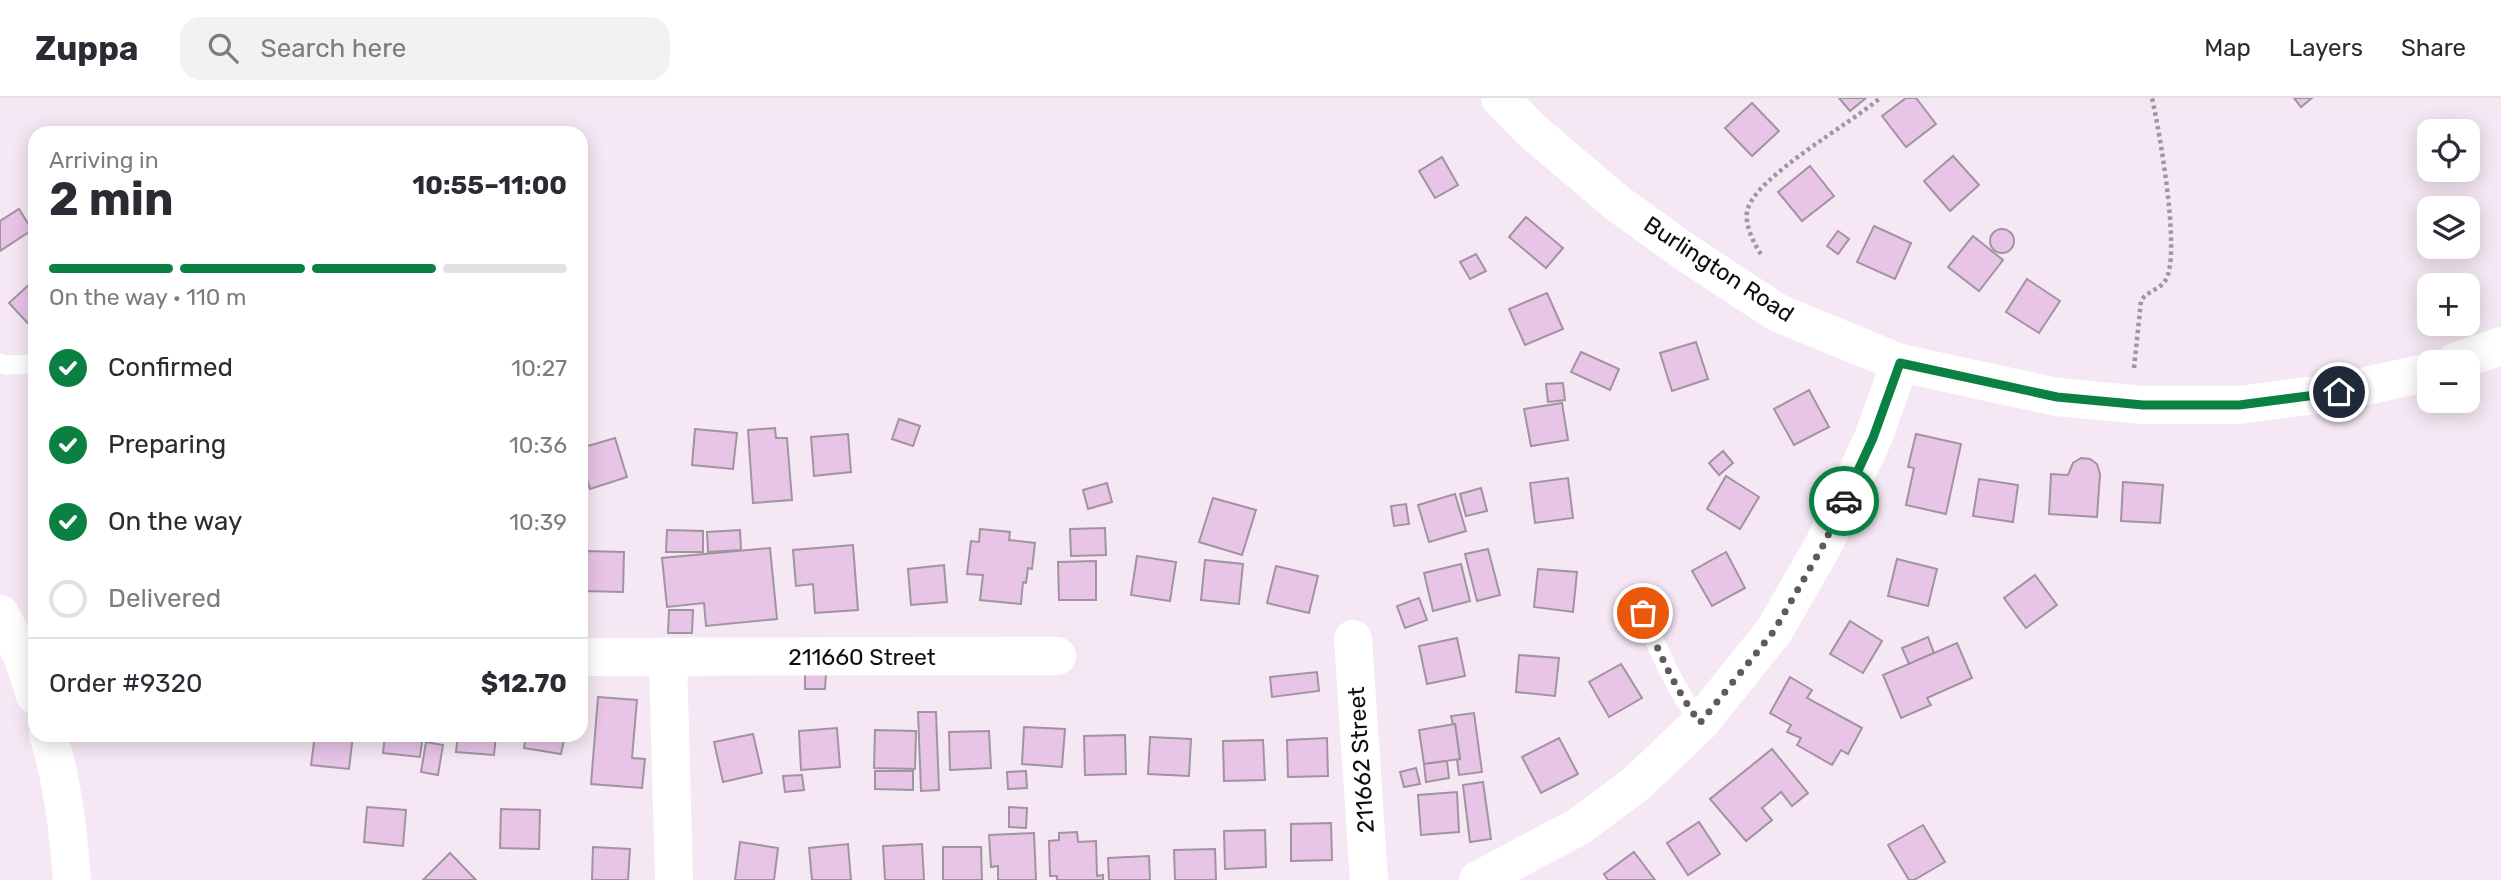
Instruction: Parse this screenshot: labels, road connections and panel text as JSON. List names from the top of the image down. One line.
{"streets":{"street":["Burlington Road","211660 Street","211662 Street"]},"page":{"header":"Zuppa","search":"Search here","nav":["Map","Layers","Share"],"map_buttons":["+","−"],"heading":["2 min","Arriving in","10:55–11:00"],"panel":["Order #9320","$12.70"],"bar":"On the way · 110 m","list":[["Confirmed","10:27"],["Preparing","10:36"],["On the way","10:39"],"Delivered"]}}
